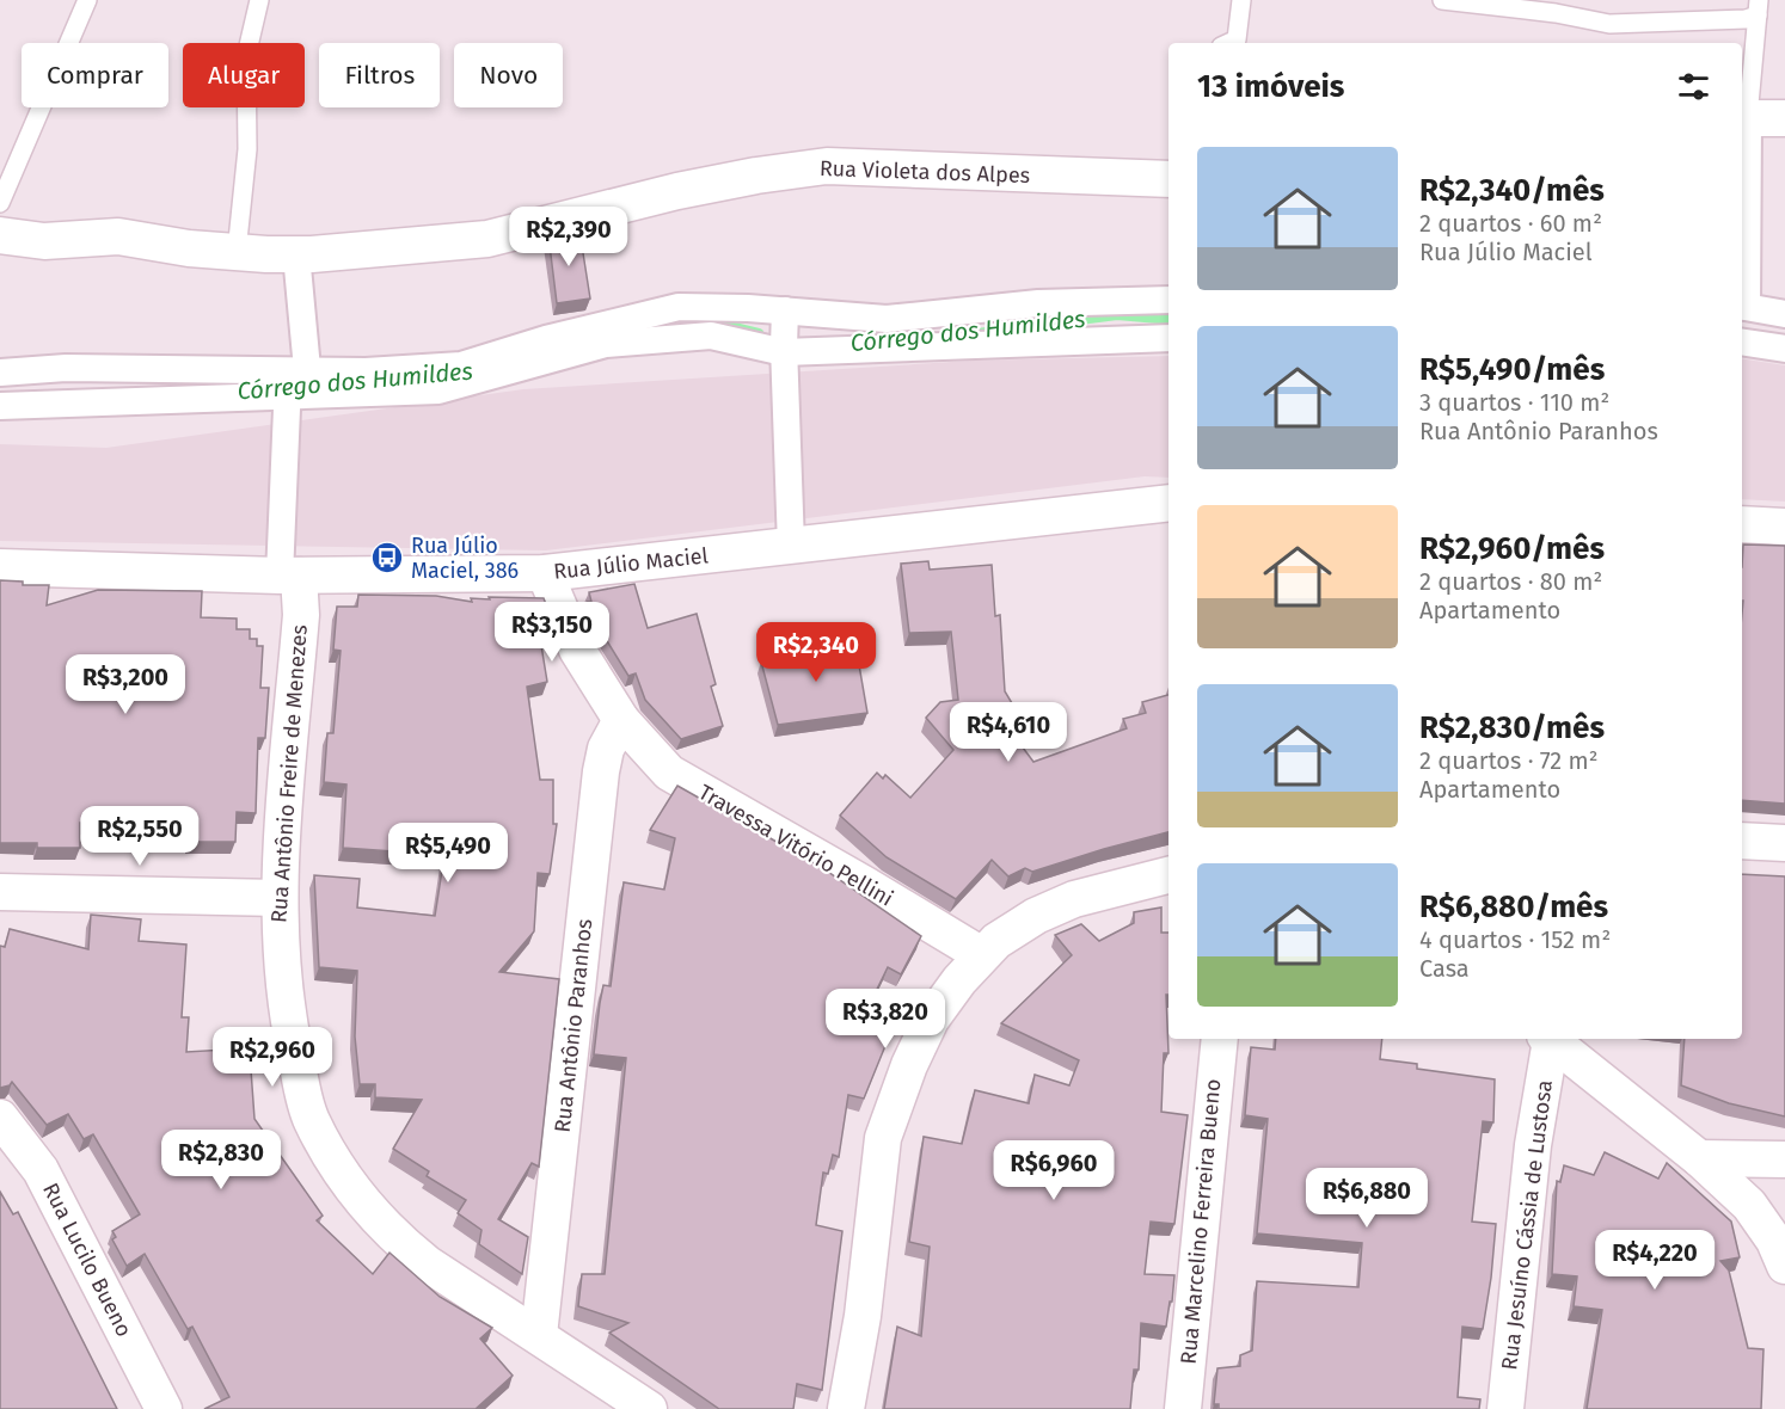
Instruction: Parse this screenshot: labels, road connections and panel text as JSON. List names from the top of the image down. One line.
{"streets":{"street":["Rua Violeta dos Alpes","Rua Júlio Maciel","Rua Antônio Freire de Menezes","Travessa Vitório Pellini","Rua Antônio Paranhos","Rua Marcelino Ferreira Bueno","Rua Jesuíno Cássia de Lustosa","Rua Lucilo Bueno"]},"crossings":[["Rua Júlio Maciel","Rua Antônio Freire de Menezes"],["Rua Júlio Maciel","Travessa Vitório Pellini"],["Rua Antônio Freire de Menezes","Rua Antônio Paranhos"],["Travessa Vitório Pellini","Rua Antônio Paranhos"]],"water":["Córrego dos Humildes"],"places":{"bus stop":["Rua Júlio Maciel, 386"]},"page":{"chip":["Comprar","Alugar","Filtros","Novo"],"heading":"13 imóveis","list":[{"name":"R$2,340/mês","note":"2 quartos · 60 m² · Rua Júlio Maciel"},{"name":"R$5,490/mês","note":"3 quartos · 110 m² · Rua Antônio Paranhos"},{"name":"R$2,960/mês","note":"2 quartos · 80 m² · Apartamento"},{"name":"R$2,830/mês","note":"2 quartos · 72 m² · Apartamento"},{"name":"R$6,880/mês","note":"4 quartos · 152 m² · Casa"}],"price":["R$2,390","R$3,150","R$2,340","R$3,200","R$4,610","R$2,550","R$5,490","R$3,820","R$2,960","R$2,830","R$6,960","R$6,880","R$4,220"]}}
